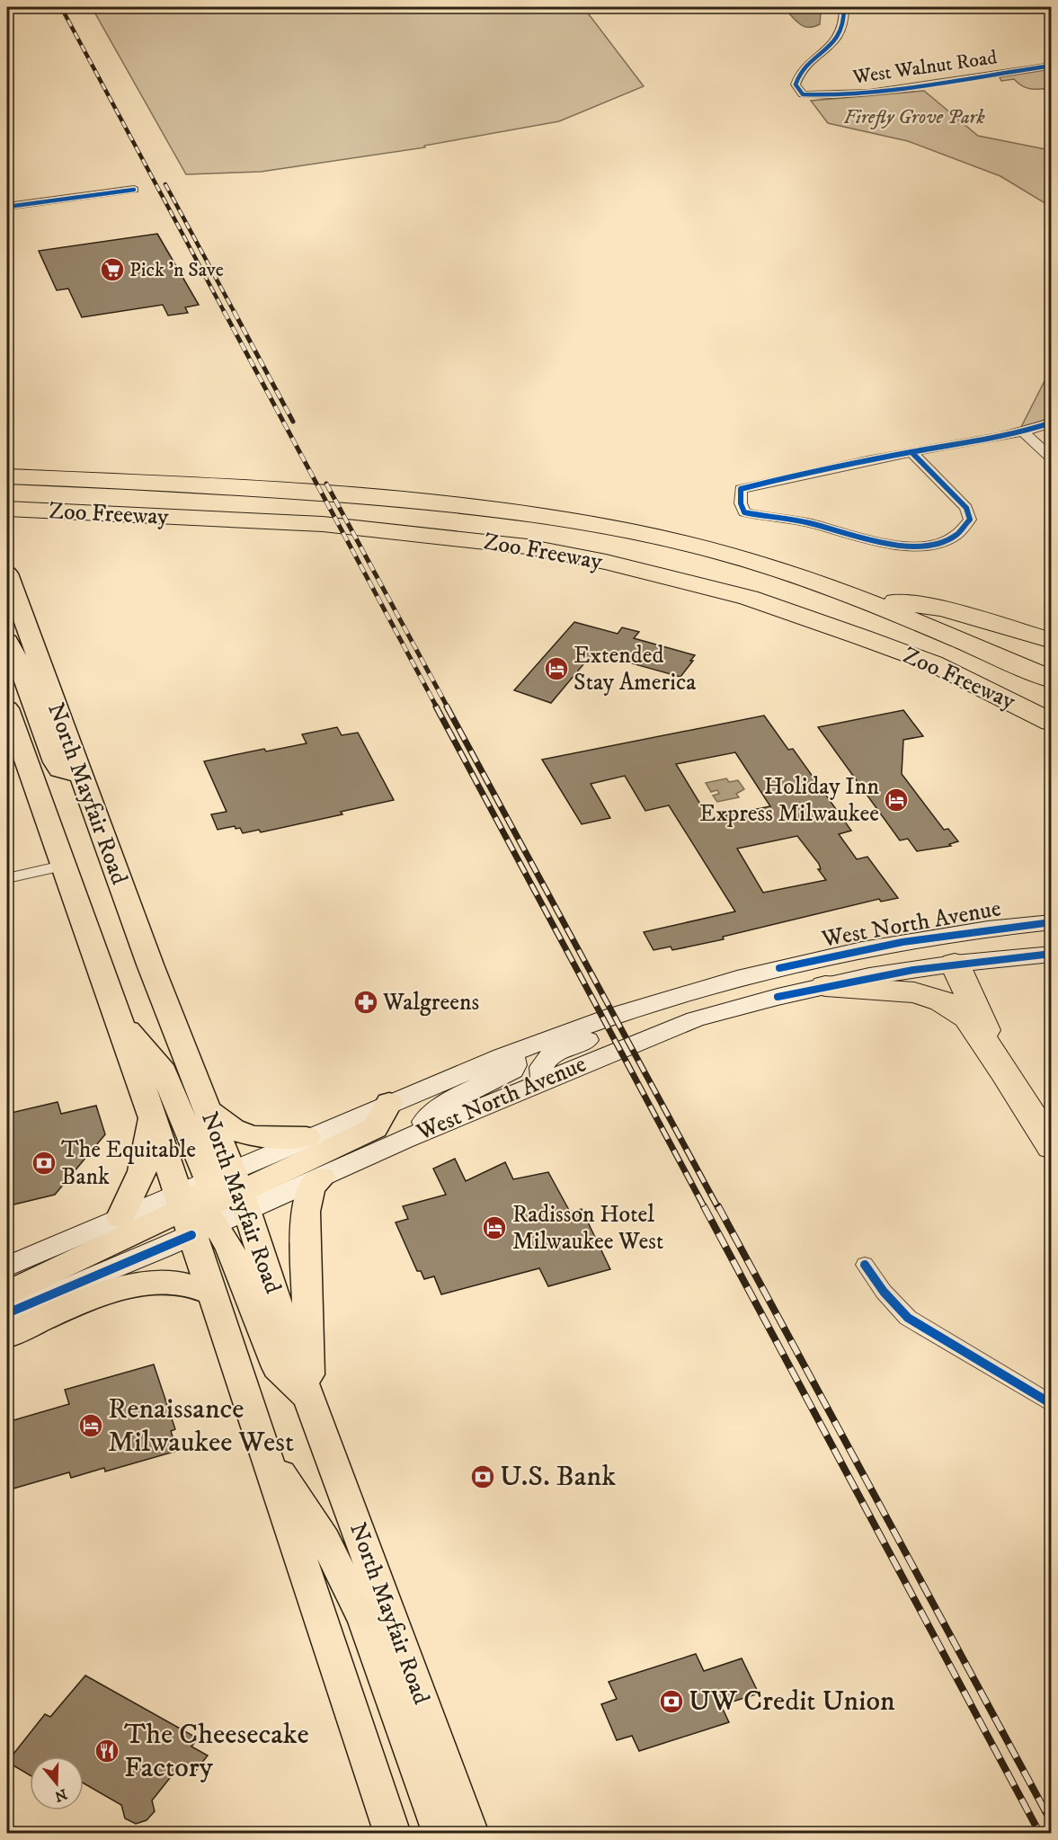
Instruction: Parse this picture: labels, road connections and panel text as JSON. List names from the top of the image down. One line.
{"streets":{"highway":["Zoo Freeway"],"main road":["North Mayfair Road","West North Avenue"],"street":["West Walnut Road"]},"crossings":[["North Mayfair Road","West North Avenue"]],"parks":["Firefly Grove Park"],"places":{"supermarket":["Pick 'n Save"],"hotel":["Extended Stay America","Holiday Inn Express Milwaukee","Radisson Hotel Milwaukee West","Renaissance Milwaukee West"],"pharmacy":["Walgreens"],"bank":["The Equitable Bank","U.S. Bank","UW Credit Union"],"restaurant":["The Cheesecake Factory"]},"north":"bottom"}
